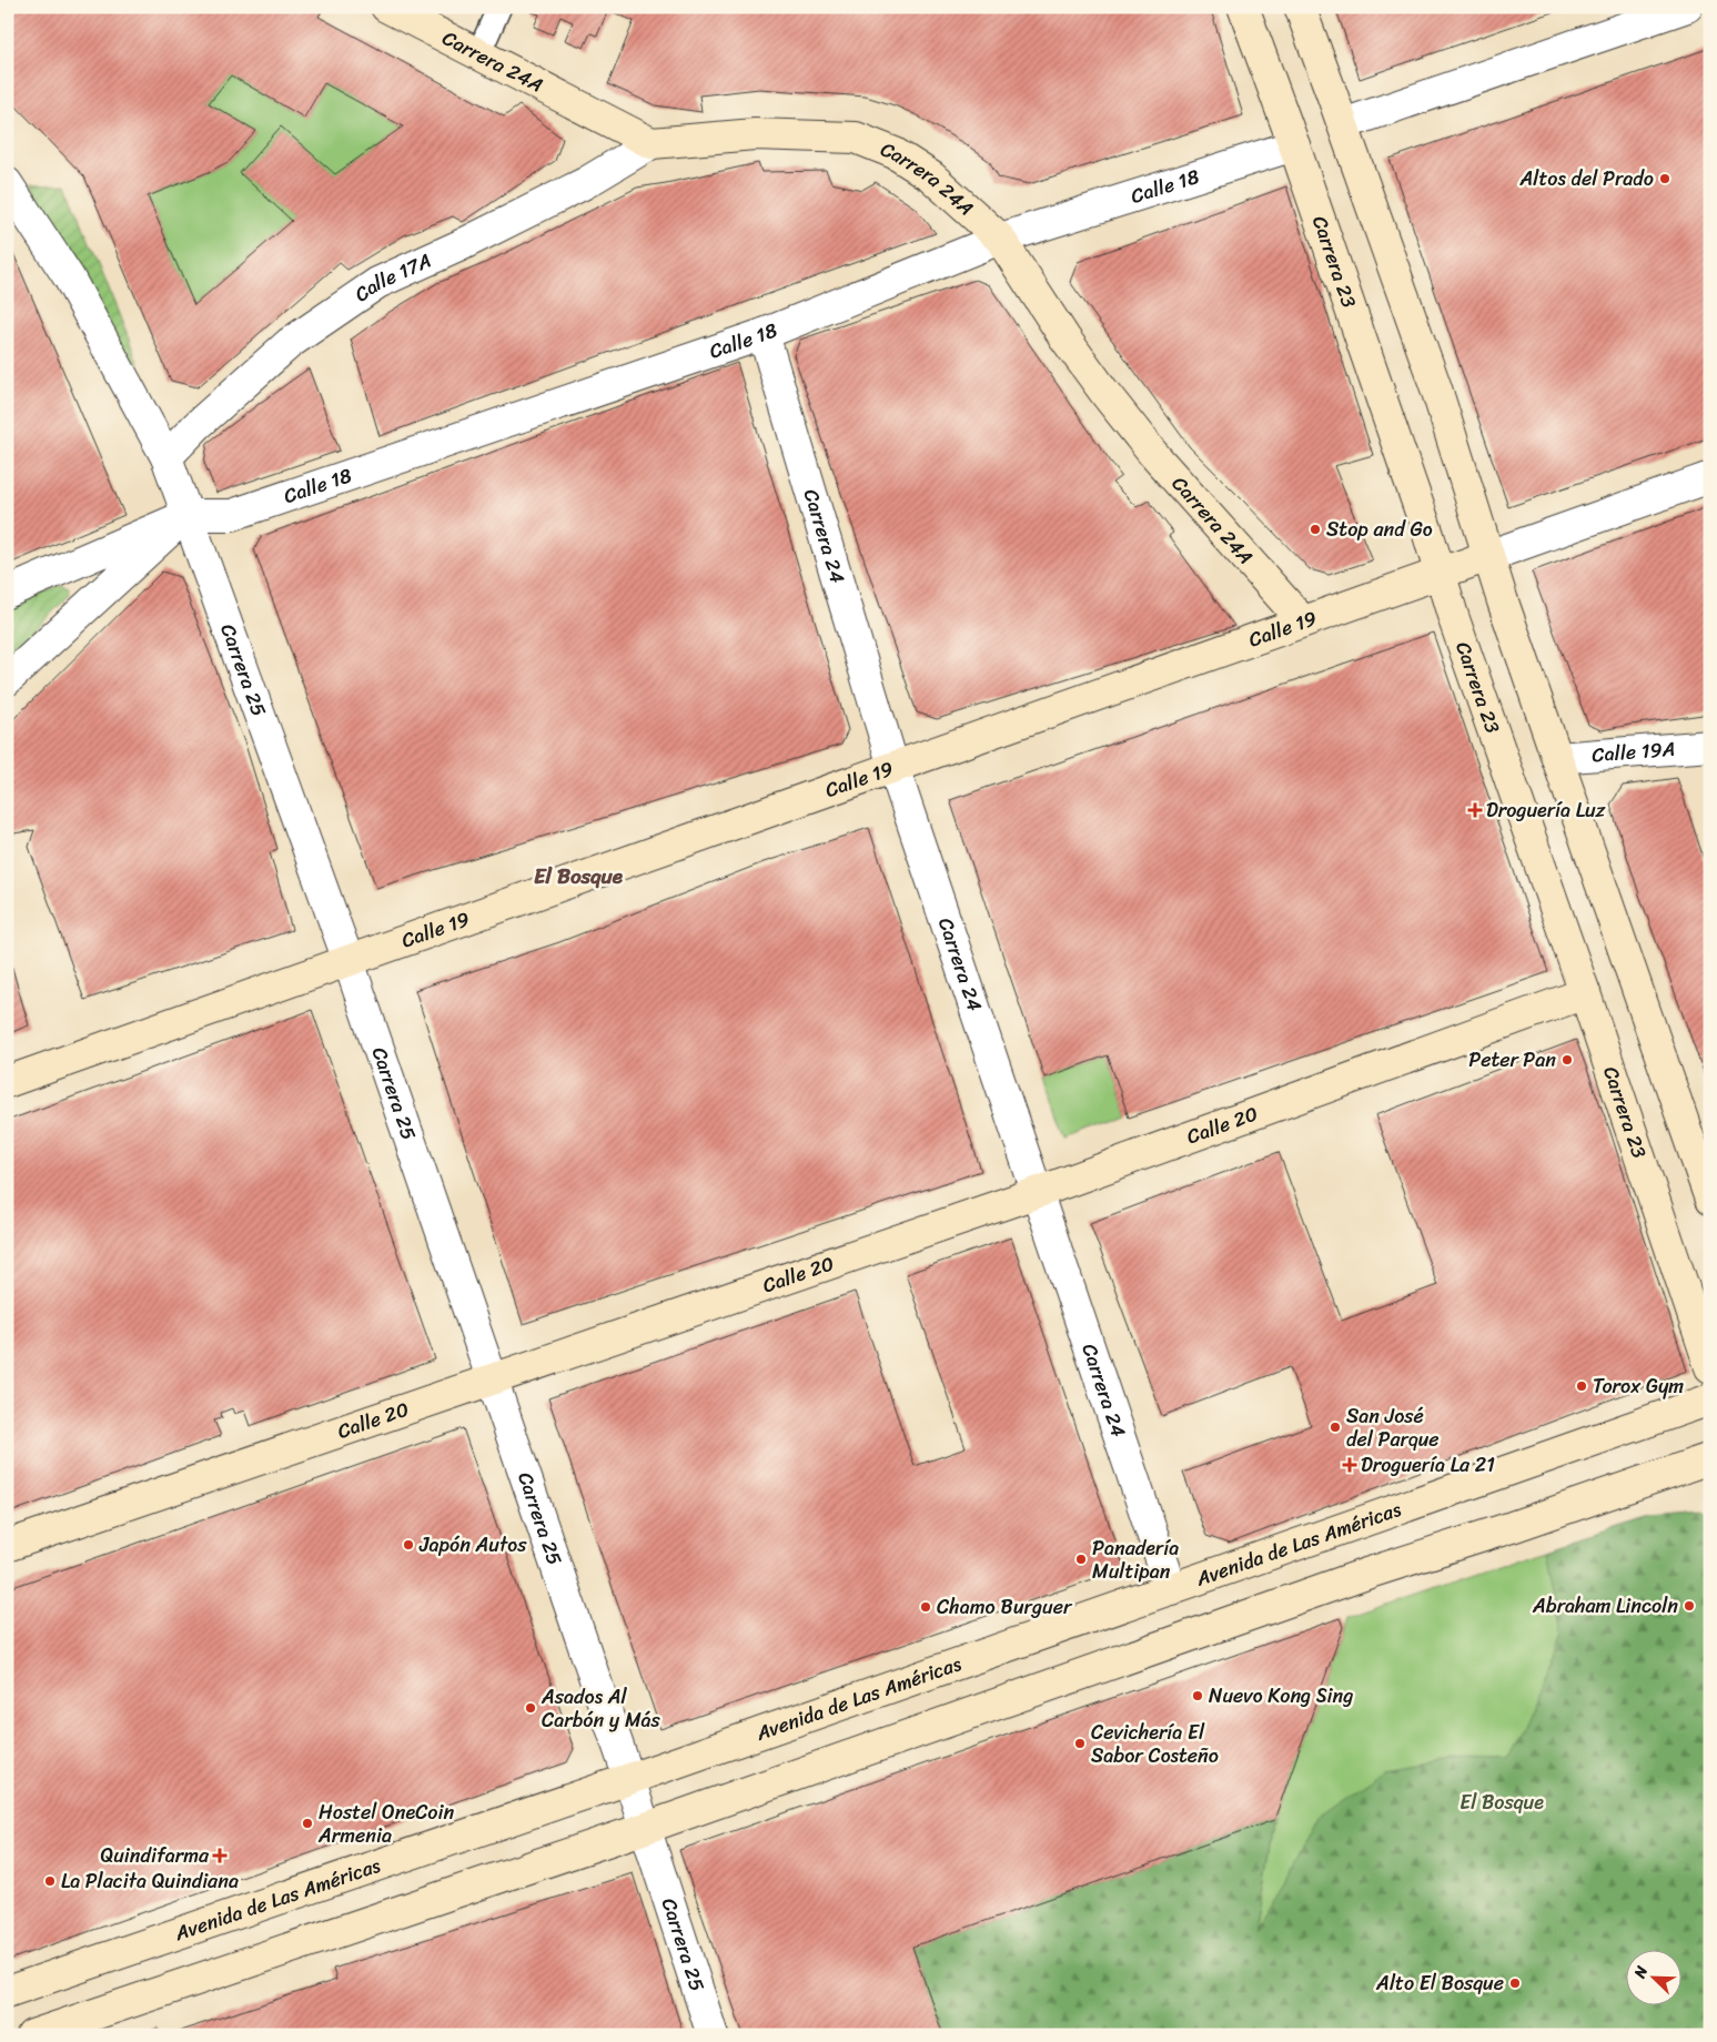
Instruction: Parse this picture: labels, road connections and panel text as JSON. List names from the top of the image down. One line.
{"streets":{"main road":["Carrera 24A","Carrera 23","Calle 19","Calle 20","Avenida de Las Américas"],"street":["Calle 18","Calle 17A","Carrera 24","Carrera 25","Calle 19A"]},"crossings":[["Carrera 24A","Calle 18"],["Carrera 24A","Calle 17A"],["Carrera 24A","Calle 19"],["Calle 18","Carrera 23"],["Calle 18","Carrera 24"],["Calle 18","Carrera 25"],["Carrera 23","Calle 19"],["Carrera 23","Calle 20"],["Calle 17A","Carrera 25"],["Carrera 24","Calle 19"],["Carrera 24","Calle 20"],["Carrera 24","Avenida de Las Américas"],["Calle 19","Carrera 25"],["Carrera 25","Calle 20"],["Carrera 25","Avenida de Las Américas"]],"districts":["El Bosque"],"parks":["El Bosque"],"places":{"other":["Altos del Prado","Stop and Go","Peter Pan","Torox Gym","San José del Parque","Japón Autos","Panadería Multipan","Abraham Lincoln","Chamo Burguer","Nuevo Kong Sing","Asados Al Carbón y Más","Cevichería El Sabor Costeño","Hostel OneCoin Armenia","La Placita Quindiana","Alto El Bosque"],"health":["Droguería Luz","Droguería La 21","Quindifarma"]},"north":"top left"}
